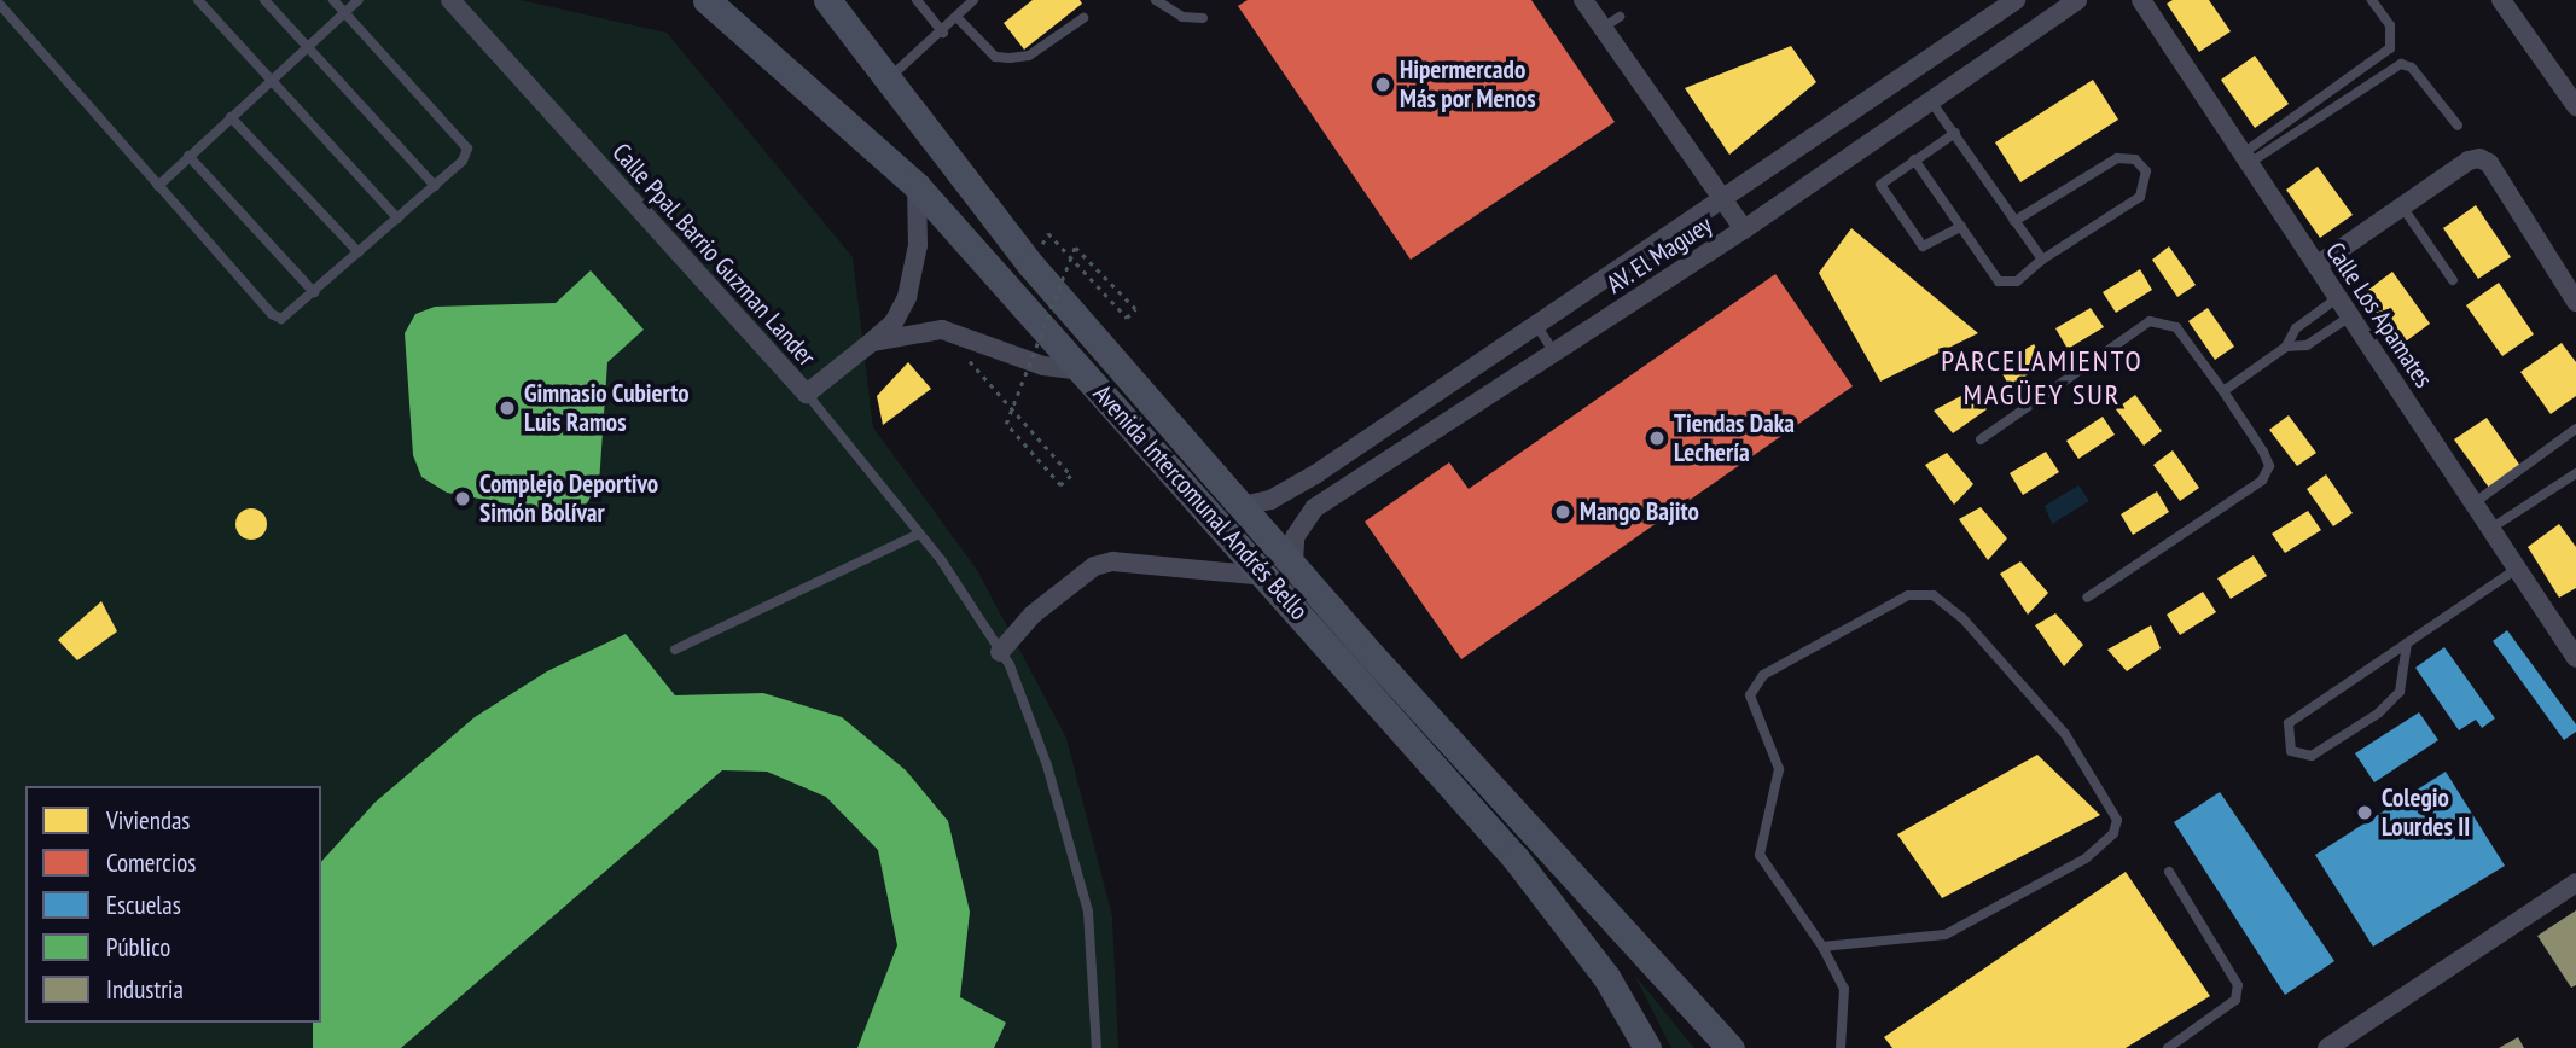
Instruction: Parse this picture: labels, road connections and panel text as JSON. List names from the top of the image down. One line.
{"streets":{"main road":["Avenida Intercomunal Andrés Bello"],"street":["Calle Ppal. Barrio Guzman Lander","AV. El Maguey","Calle Los Apamates"]},"crossings":[["Calle Ppal. Barrio Guzman Lander","Avenida Intercomunal Andrés Bello"],["AV. El Maguey","Avenida Intercomunal Andrés Bello"]],"districts":["PARCELAMIENTO MAGÜEY SUR"],"places":["Hipermercado Más por Menos","Gimnasio Cubierto Luis Ramos","Tiendas Daka Lechería","Complejo Deportivo Simón Bolívar","Mango Bajito","Colegio Lourdes II"],"legend":["Viviendas","Comercios","Escuelas","Público","Industria"]}
